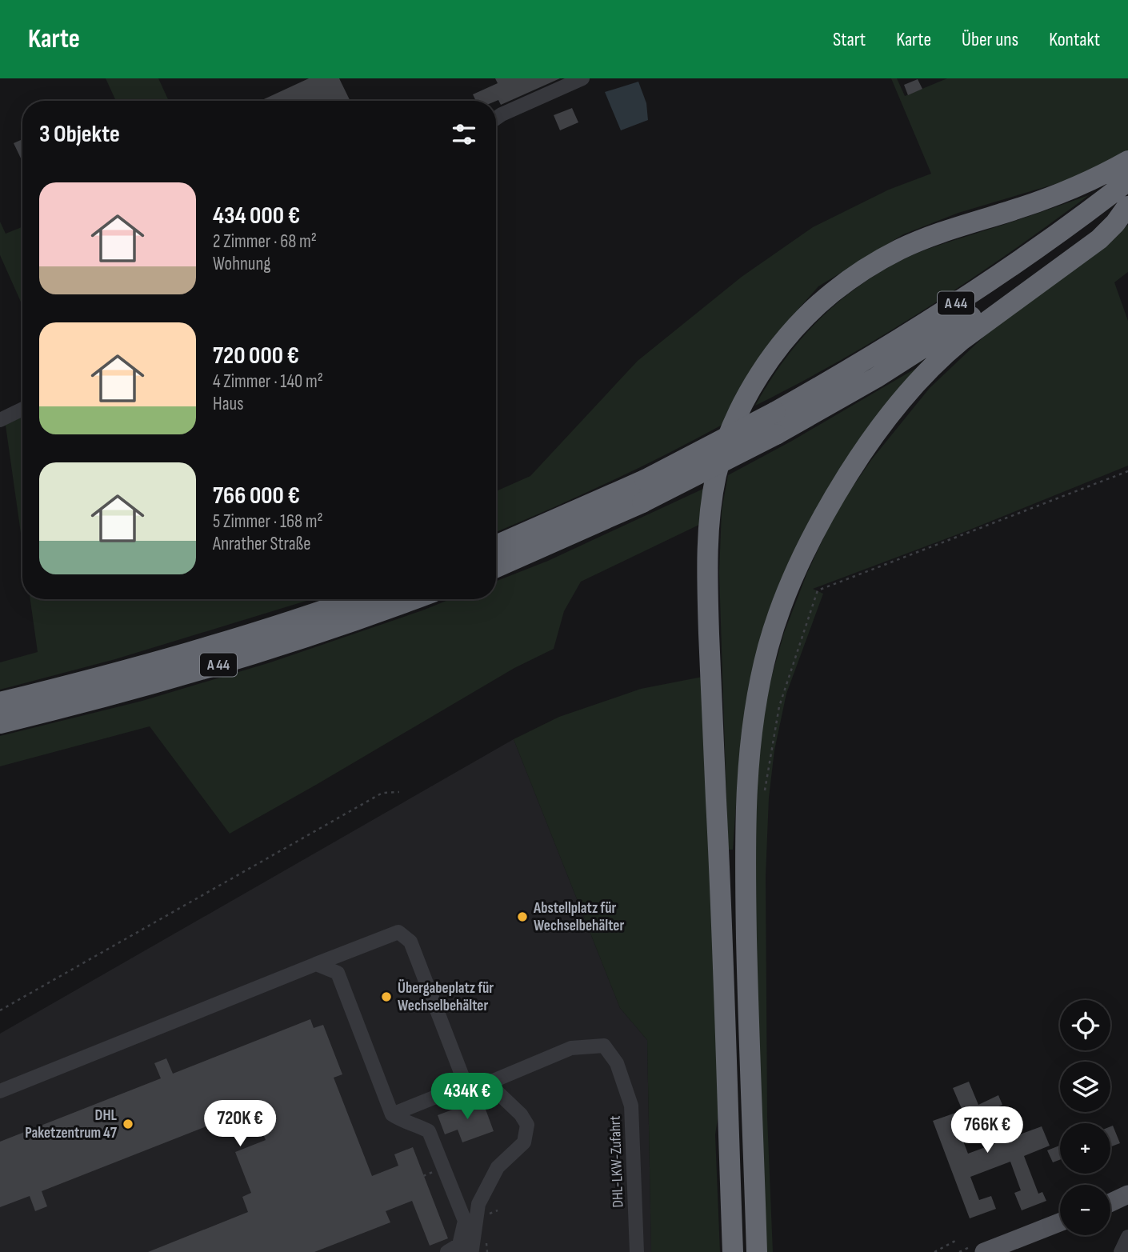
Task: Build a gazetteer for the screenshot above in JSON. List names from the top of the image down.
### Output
{
  "streets": {
    "highway": ["A 44"],
    "street": ["DHL-LKW-Zufahrt"]
  },
  "places": ["Abstellplatz für Wechselbehälter", "Übergabeplatz für Wechselbehälter", "DHL Paketzentrum 47"],
  "page": {
    "header": "Karte",
    "nav": [
      "Start",
      "Karte",
      "Über uns",
      "Kontakt"
    ],
    "heading": "3 Objekte",
    "list": [
      {
        "name": "434 000 €",
        "note": "2 Zimmer · 68 m² · Wohnung"
      },
      {
        "name": "720 000 €",
        "note": "4 Zimmer · 140 m² · Haus"
      },
      {
        "name": "766 000 €",
        "note": "5 Zimmer · 168 m² · Anrather Straße"
      }
    ],
    "map_buttons": ["+", "−"],
    "price": ["434K €", "720K €", "766K €"]
  }
}
